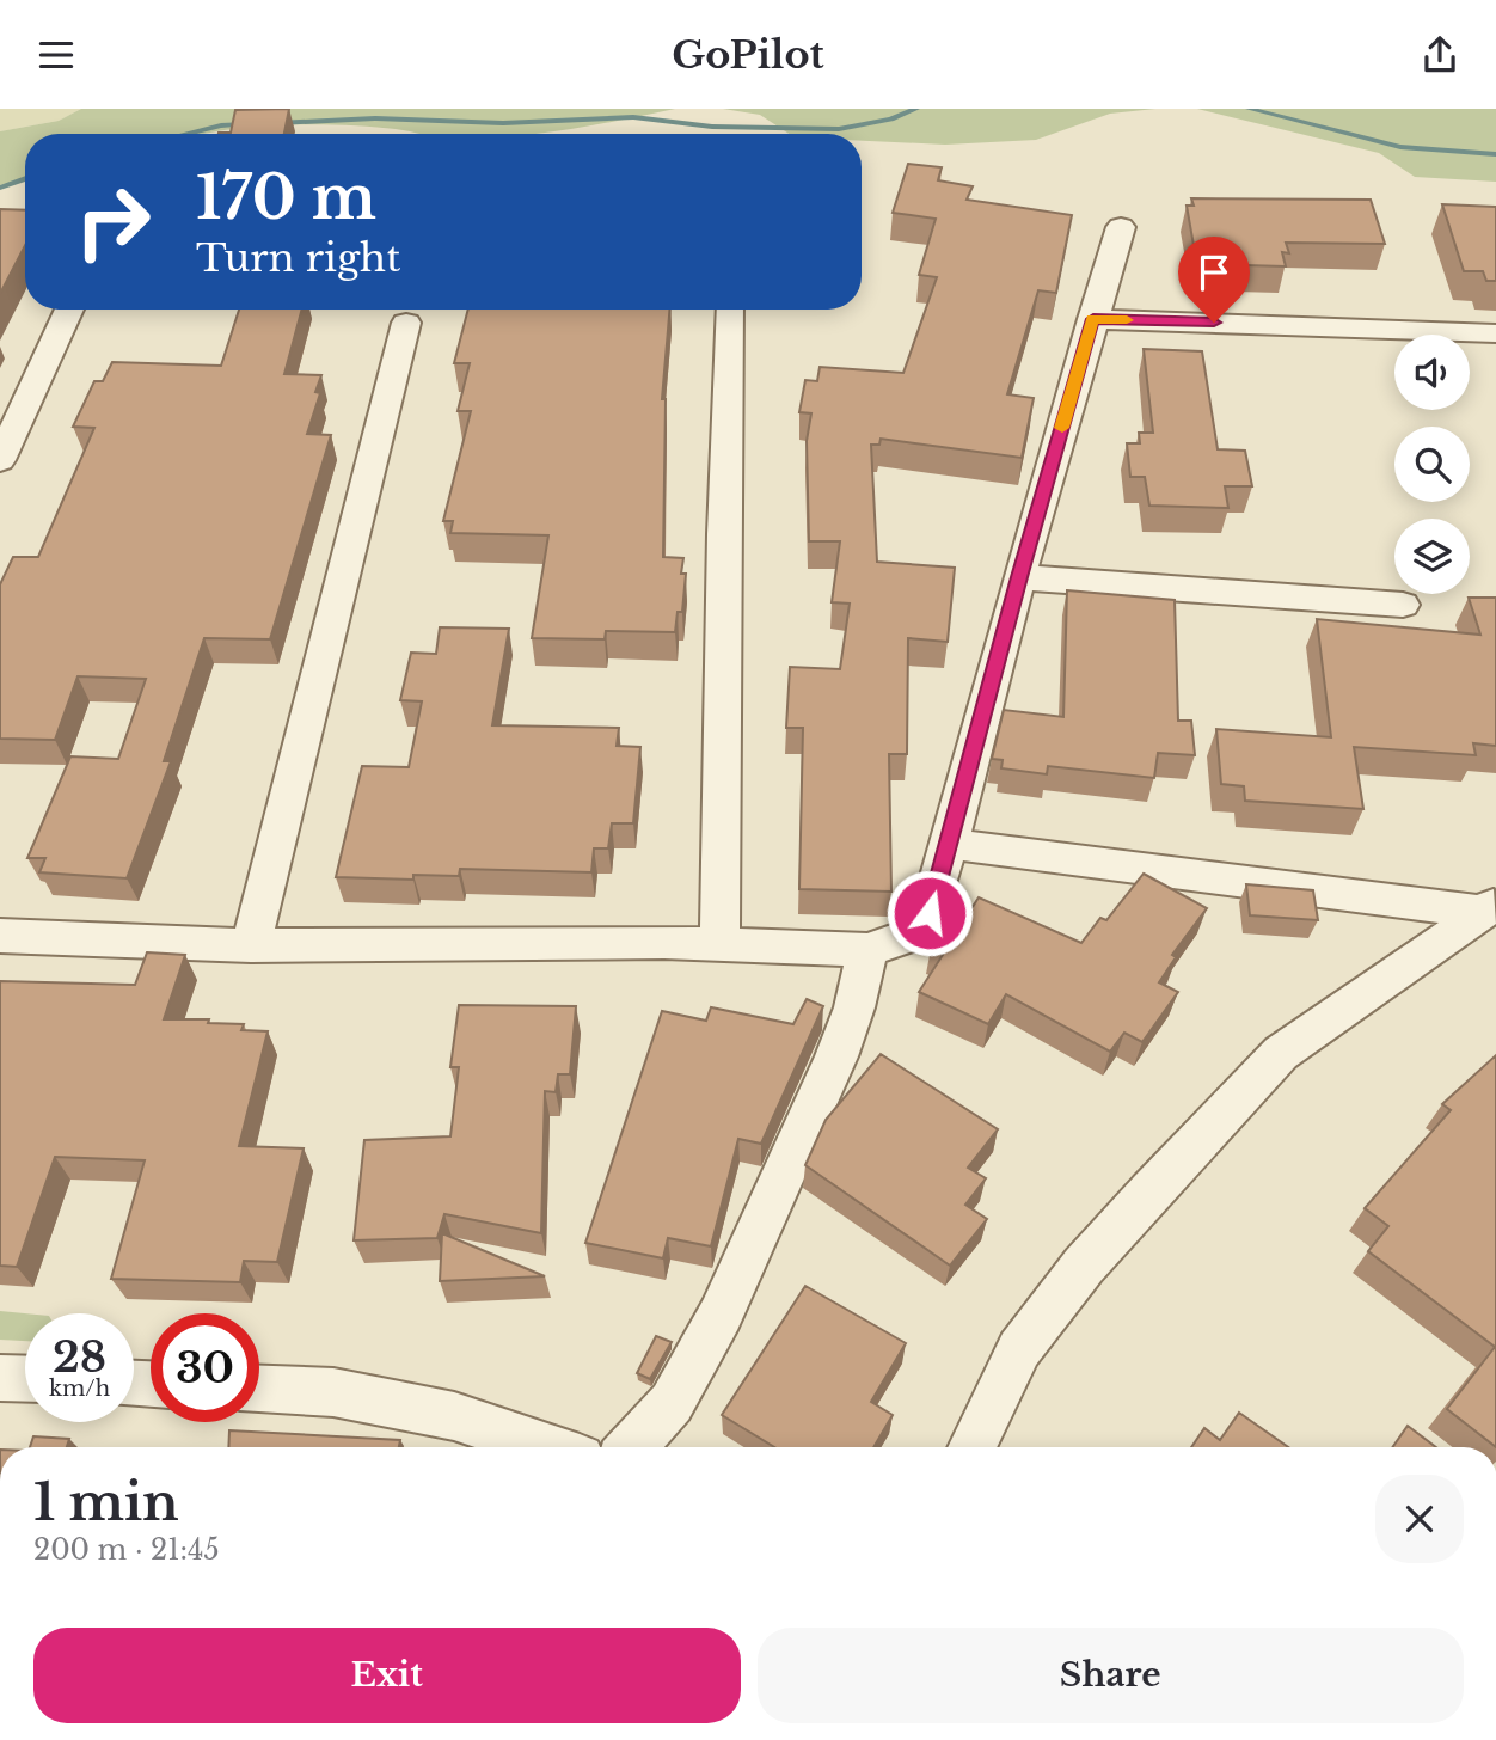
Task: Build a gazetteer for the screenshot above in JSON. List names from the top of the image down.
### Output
{
  "page": {
    "header": "GoPilot",
    "turn": ["170 m", "Turn right"],
    "speed": "28 km/h",
    "limit": "30",
    "heading": ["1 min", "200 m · 21:45"],
    "buttons": ["Exit", "Share"]
  }
}
